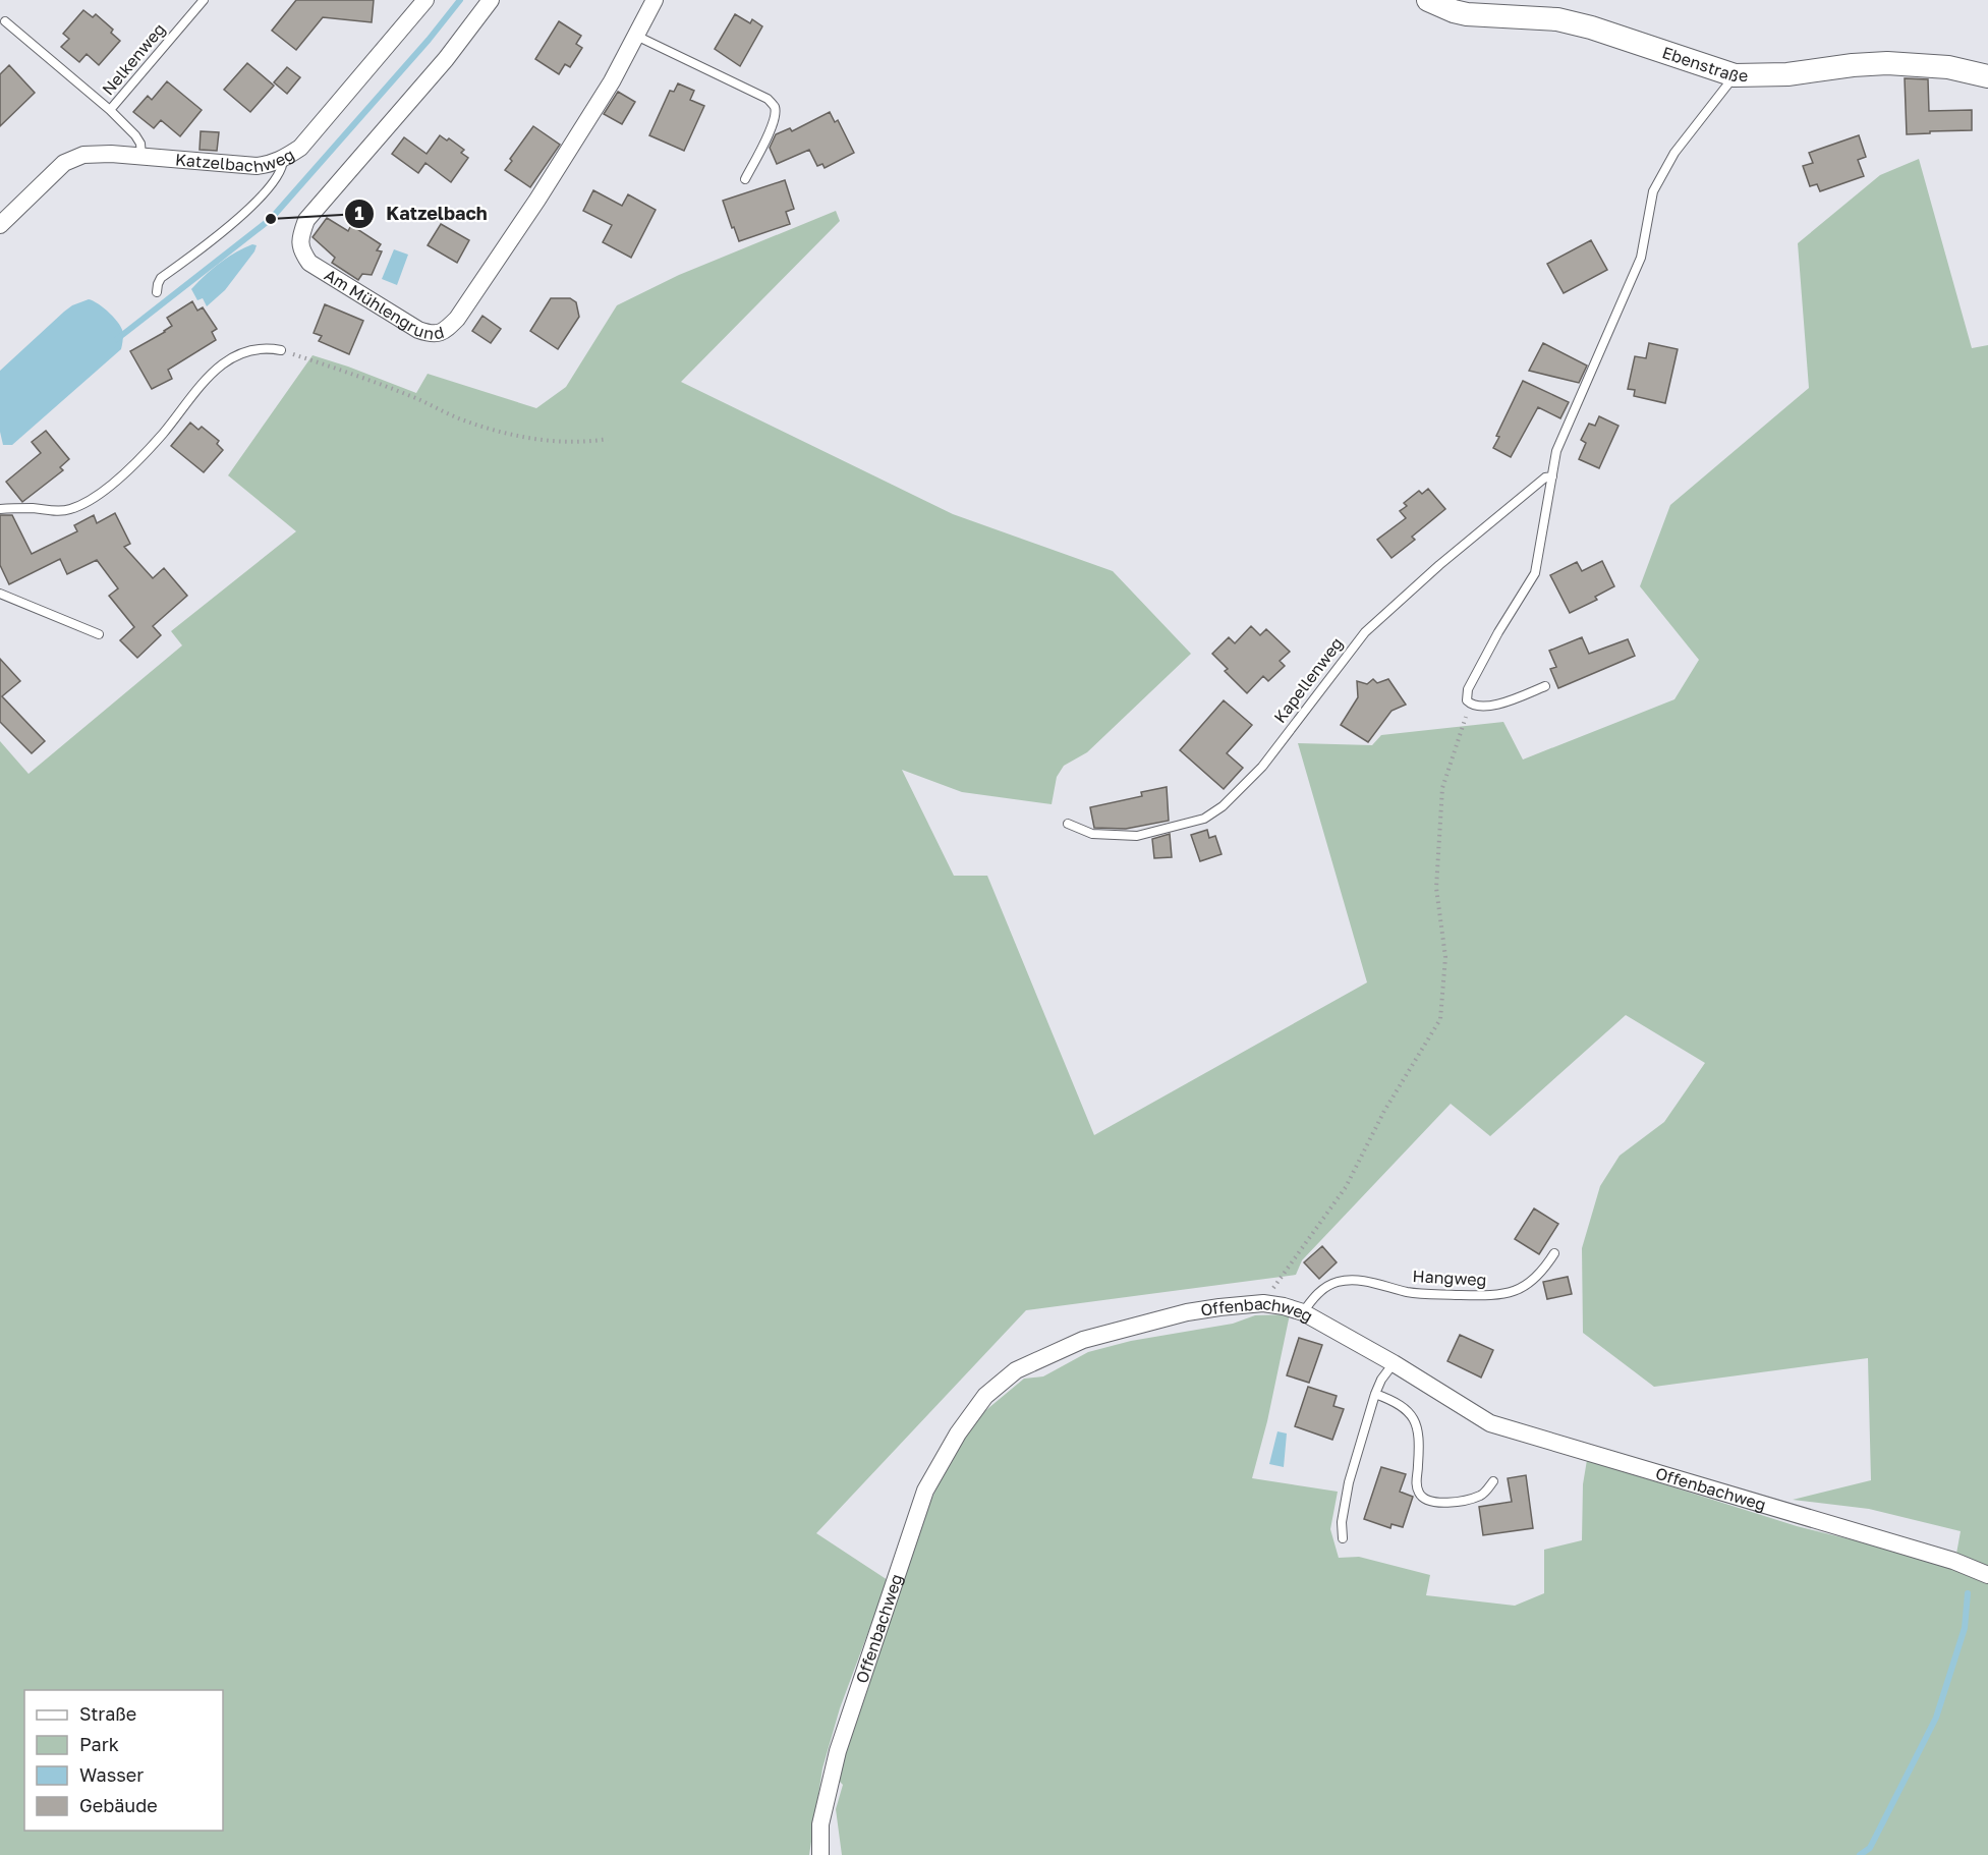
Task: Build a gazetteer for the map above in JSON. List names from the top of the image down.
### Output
{
  "streets": {
    "street": [
      "Ebenstraße",
      "Katzelbachweg",
      "Am Mühlengrund",
      "Offenbachweg"
    ],
    "lane": ["Nelkenweg", "Kapellenweg", "Hangweg"]
  },
  "crossings": [
    ["Nelkenweg", "Katzelbachweg"],
    ["Hangweg", "Offenbachweg"]
  ],
  "places": ["Katzelbach"],
  "legend": [
    "Straße",
    "Park",
    "Wasser",
    "Gebäude"
  ]
}
